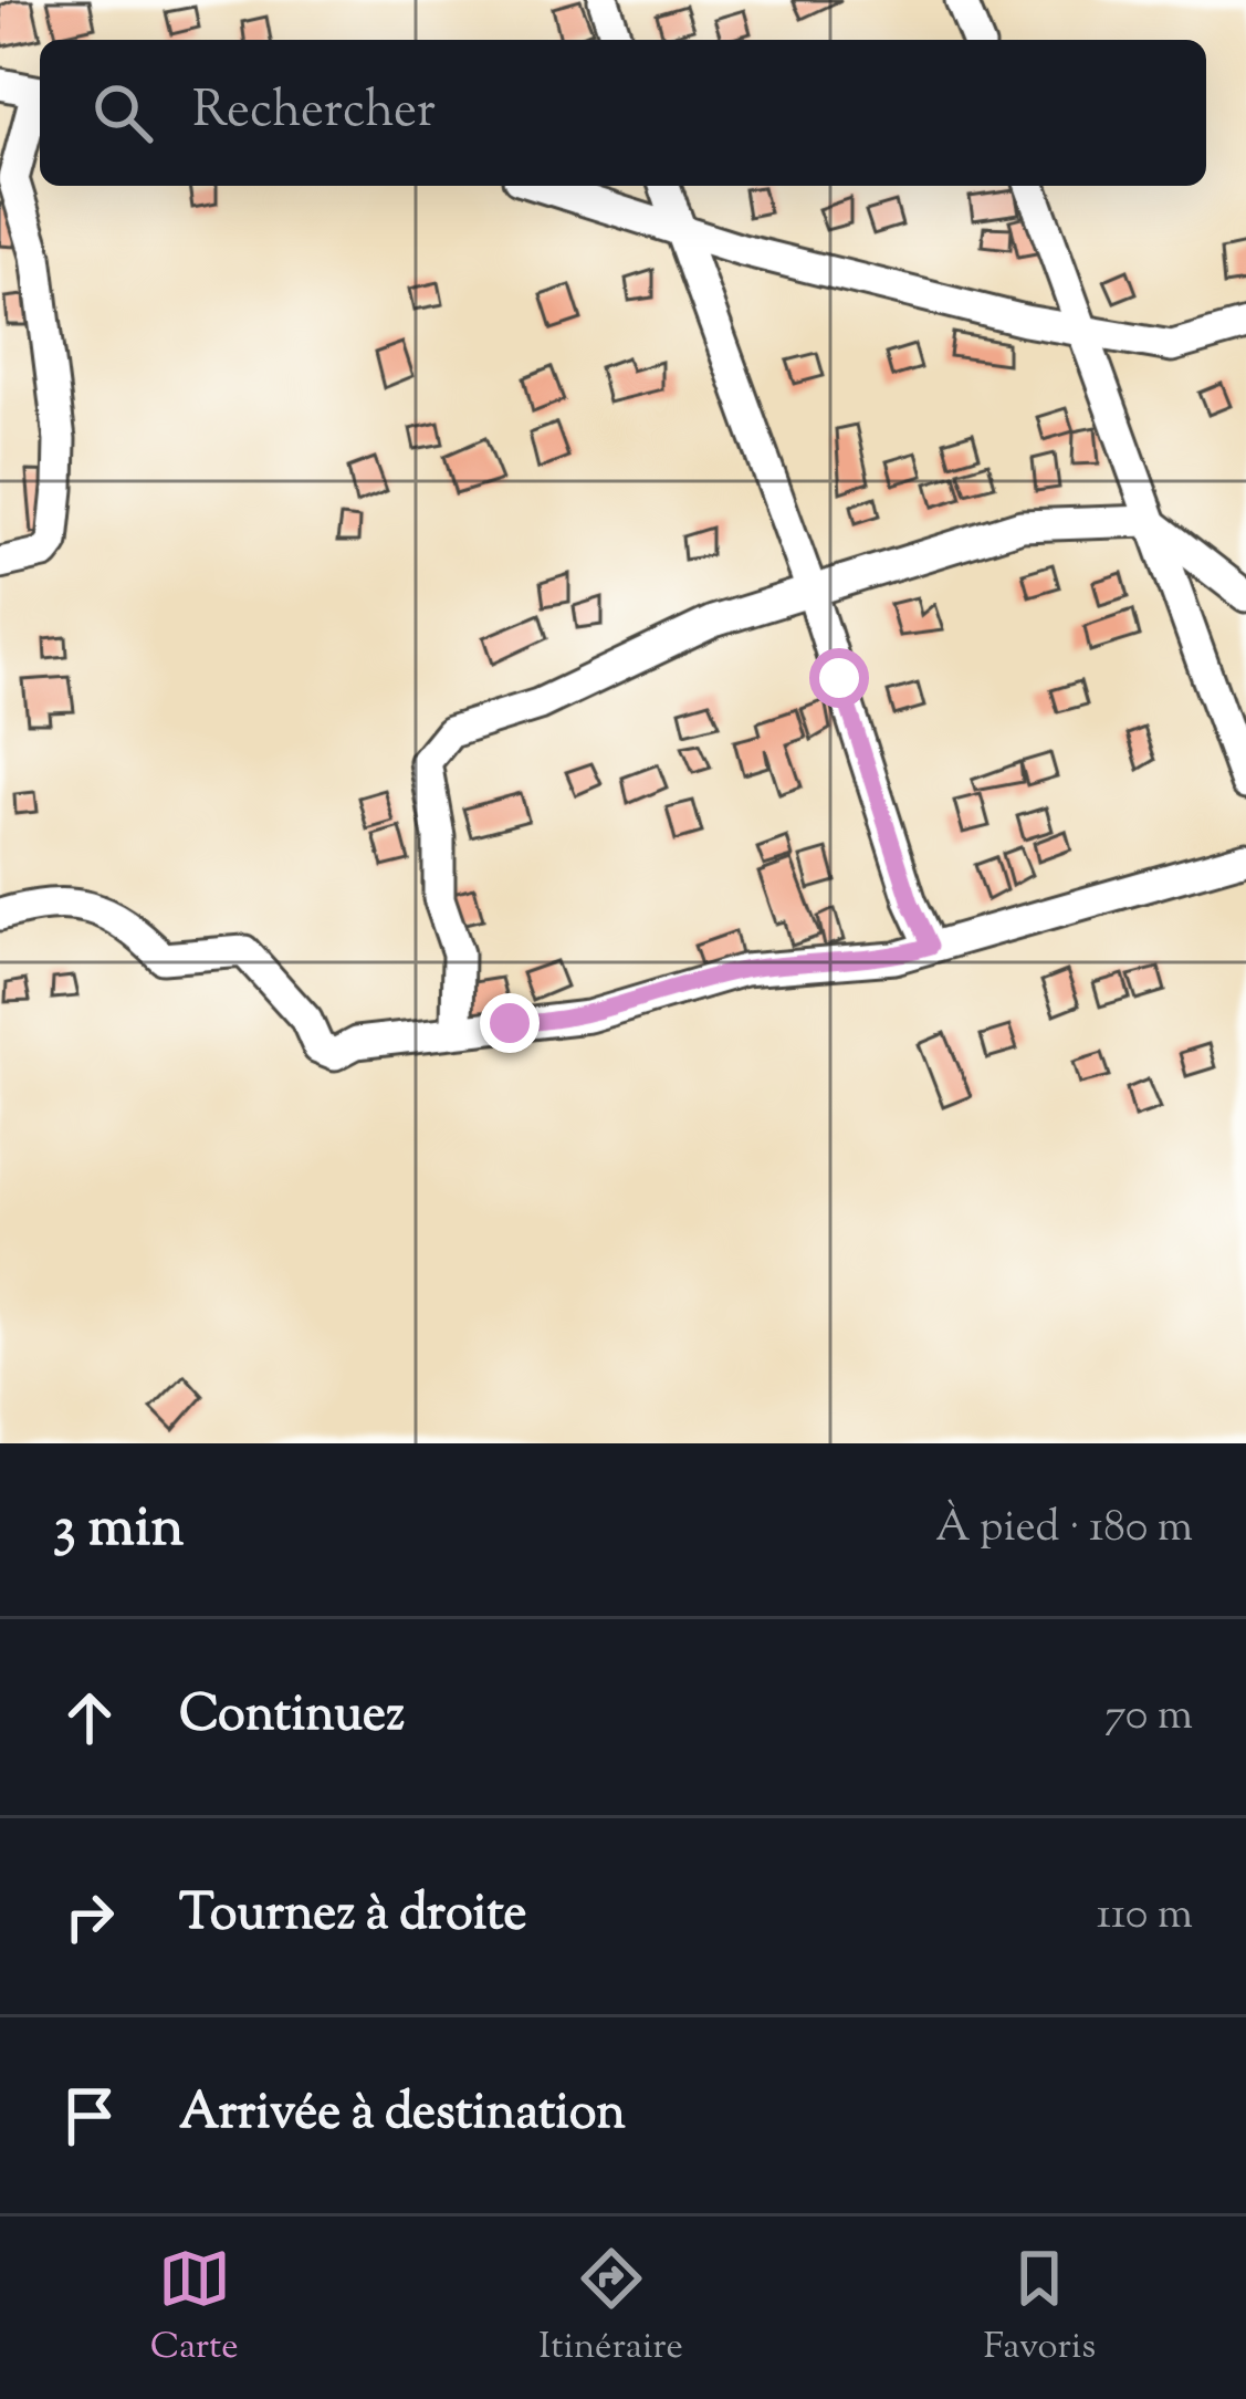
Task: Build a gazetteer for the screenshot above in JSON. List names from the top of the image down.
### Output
{
  "page": {
    "search": "Rechercher",
    "heading": ["3 min", "À pied · 180 m"],
    "list": [
      ["Continuez", "70 m"],
      ["Tournez à droite", "110 m"],
      "Arrivée à destination"
    ],
    "nav": ["Carte", "Itinéraire", "Favoris"]
  }
}
